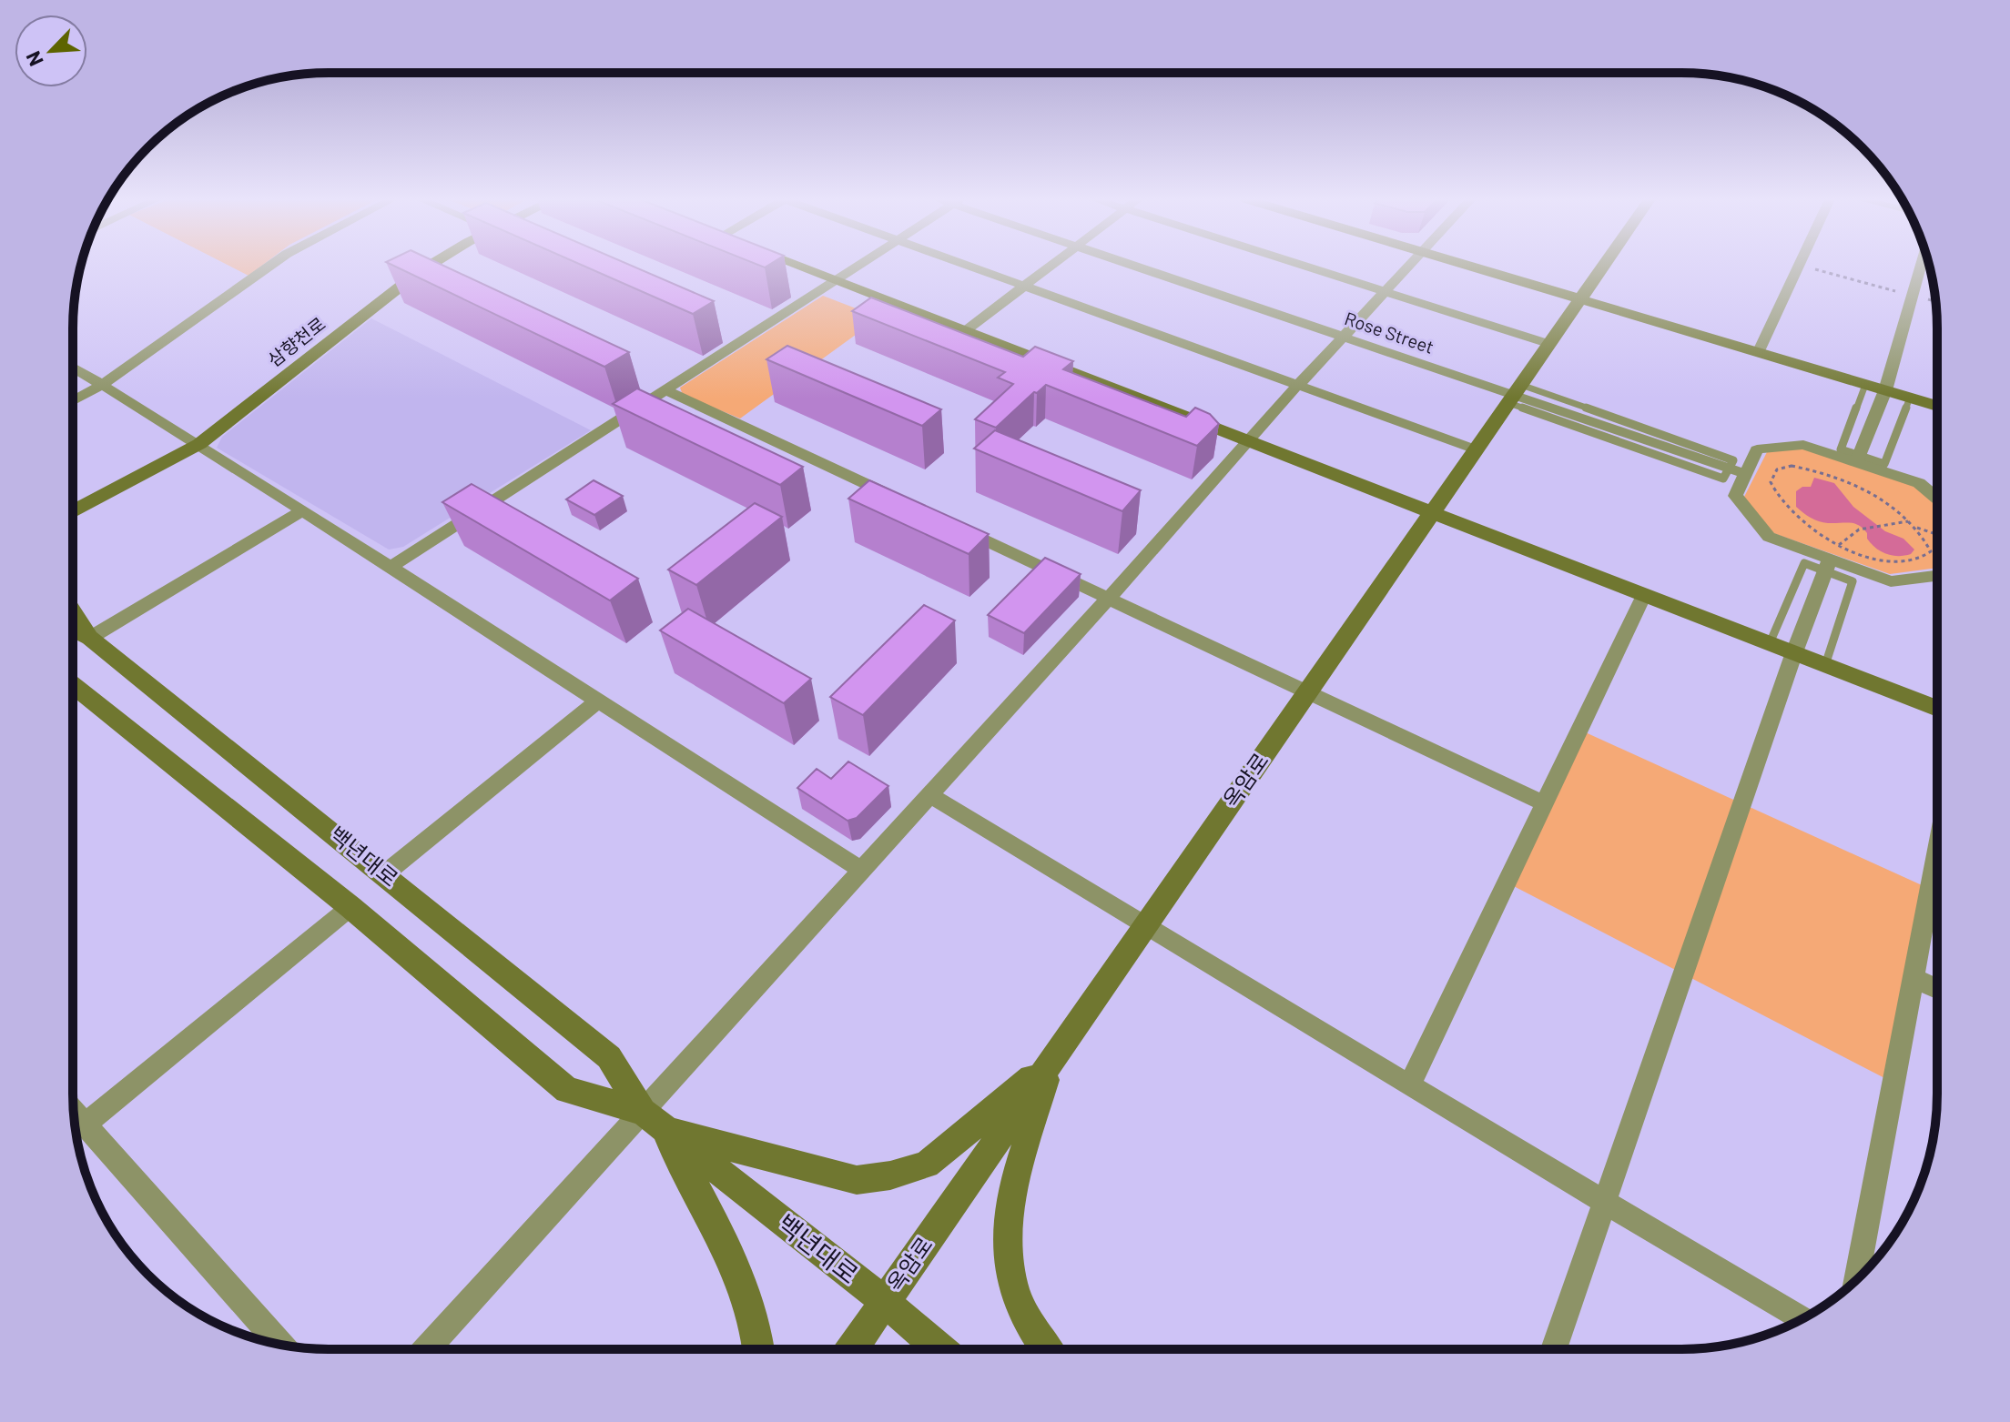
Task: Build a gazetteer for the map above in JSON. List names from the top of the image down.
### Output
{
  "streets": {
    "street": [
      "Rose Street",
      "삼향천로",
      "옥암로",
      "백년대로"
    ]
  },
  "crossings": [
    ["Rose Street", "옥암로"],
    ["옥암로", "백년대로"]
  ],
  "north": "bottom left"
}
